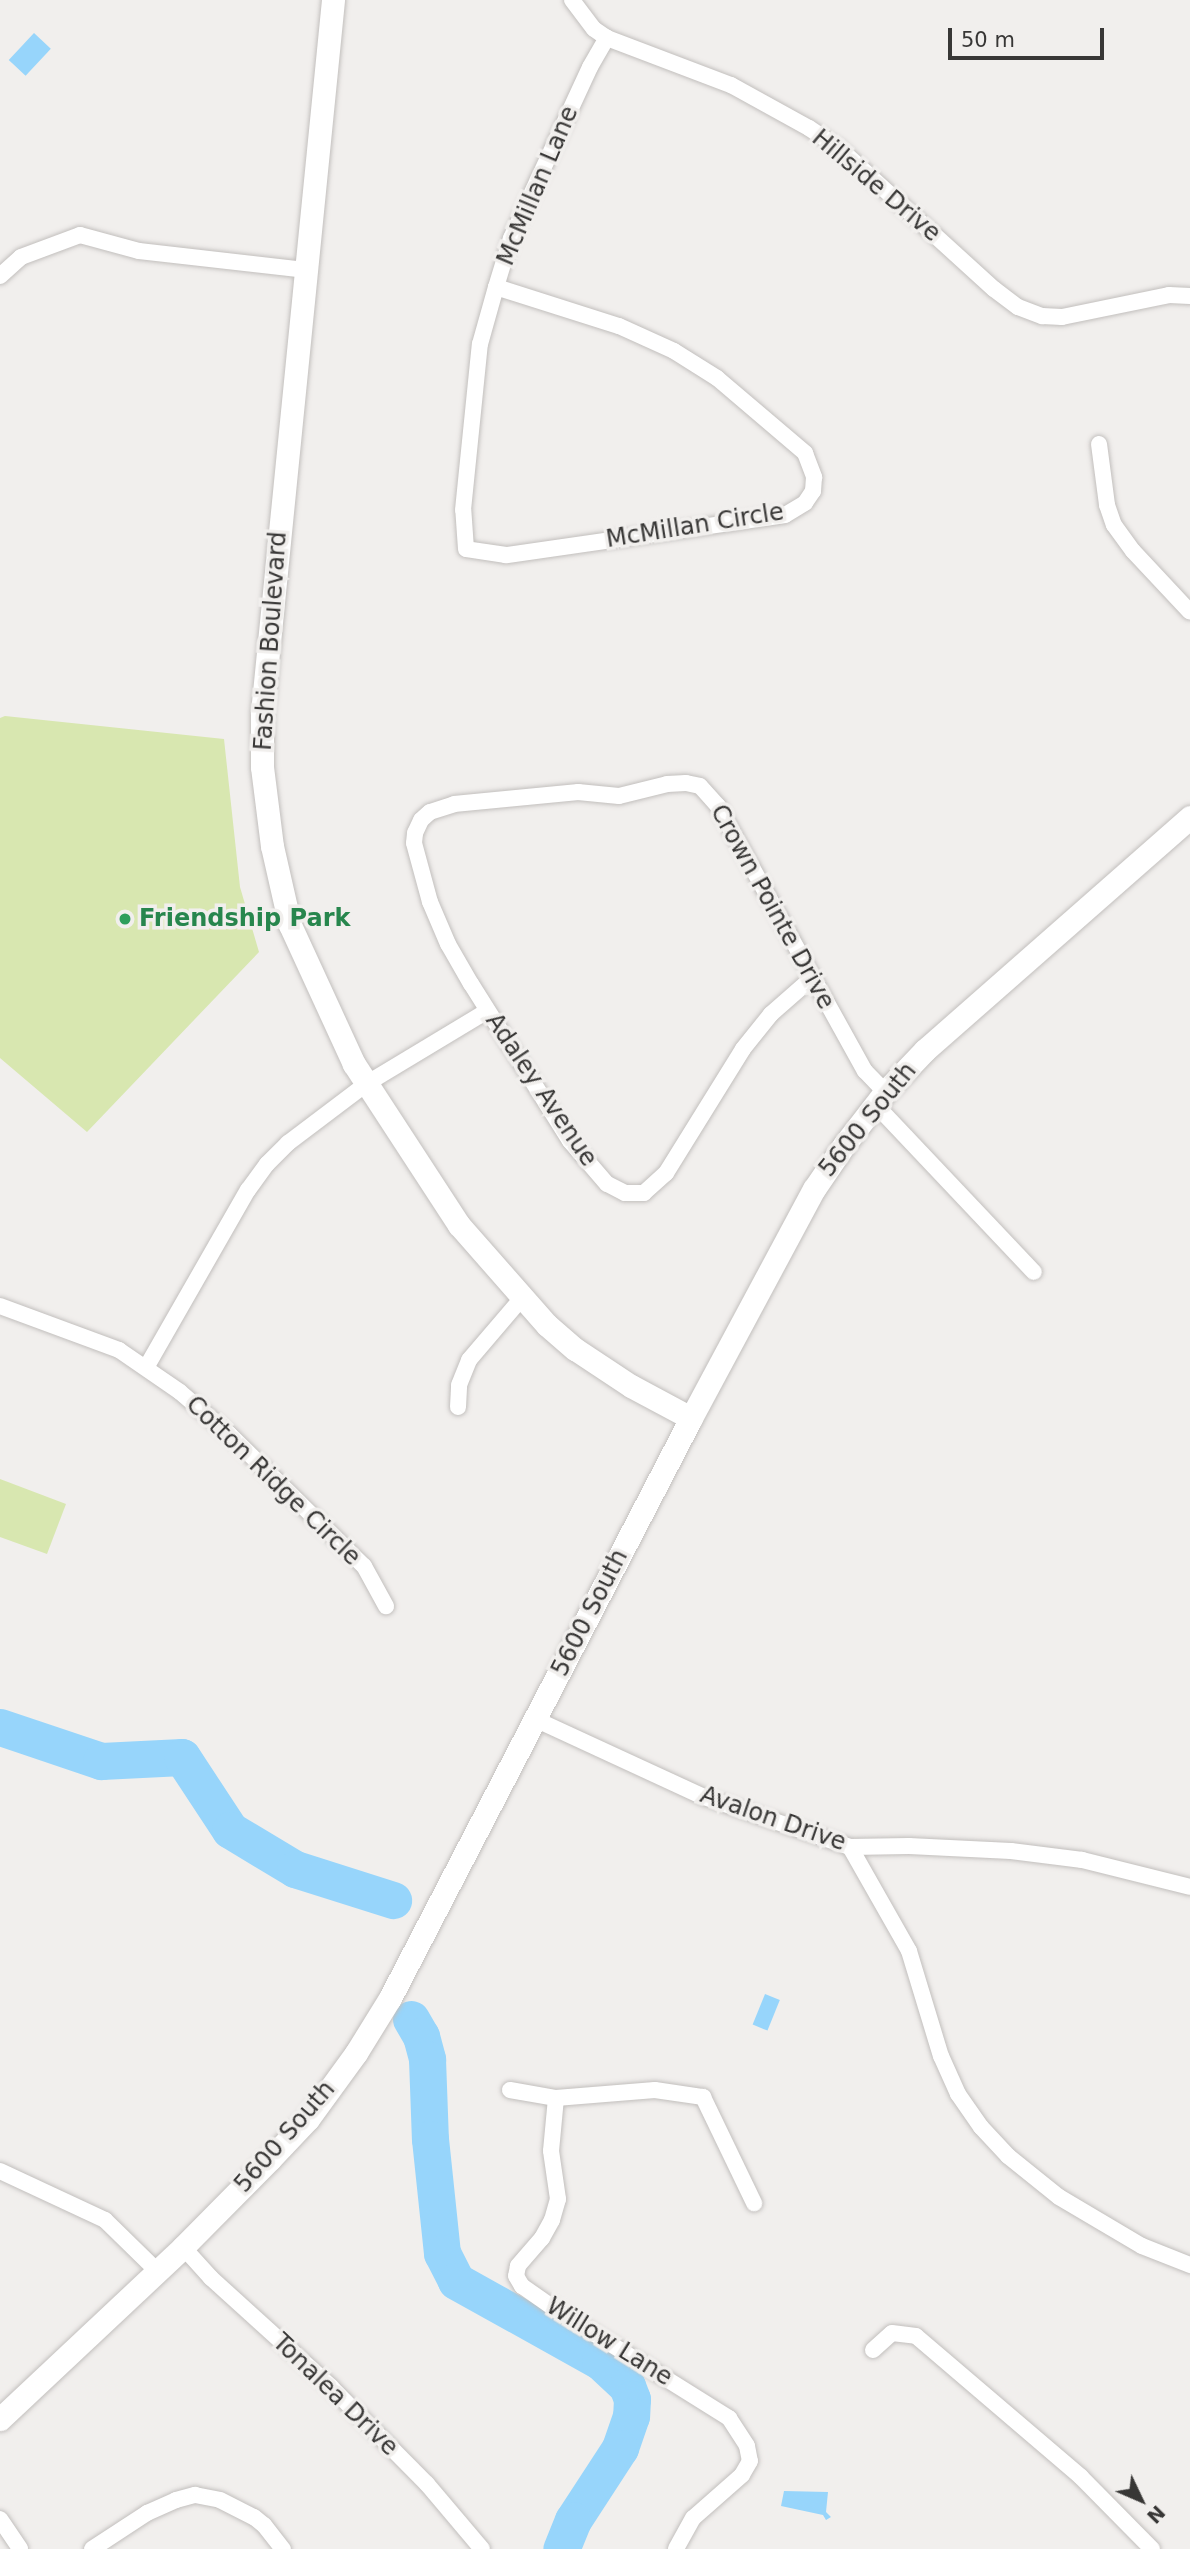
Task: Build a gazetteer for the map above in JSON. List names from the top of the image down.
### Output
{
  "streets": {
    "street": [
      "McMillan Lane",
      "Hillside Drive",
      "McMillan Circle",
      "Fashion Boulevard",
      "Crown Pointe Drive",
      "Adaley Avenue",
      "5600 South",
      "Cotton Ridge Circle",
      "Avalon Drive",
      "Willow Lane",
      "Tonalea Drive"
    ]
  },
  "crossings": [
    ["McMillan Lane", "Hillside Drive"],
    ["McMillan Lane", "McMillan Circle"],
    ["Fashion Boulevard", "5600 South"],
    ["Crown Pointe Drive", "Adaley Avenue"],
    ["Crown Pointe Drive", "5600 South"],
    ["5600 South", "Avalon Drive"],
    ["5600 South", "Tonalea Drive"]
  ],
  "places": ["Friendship Park"],
  "scale_bar": "50 m",
  "north": "bottom right"
}
